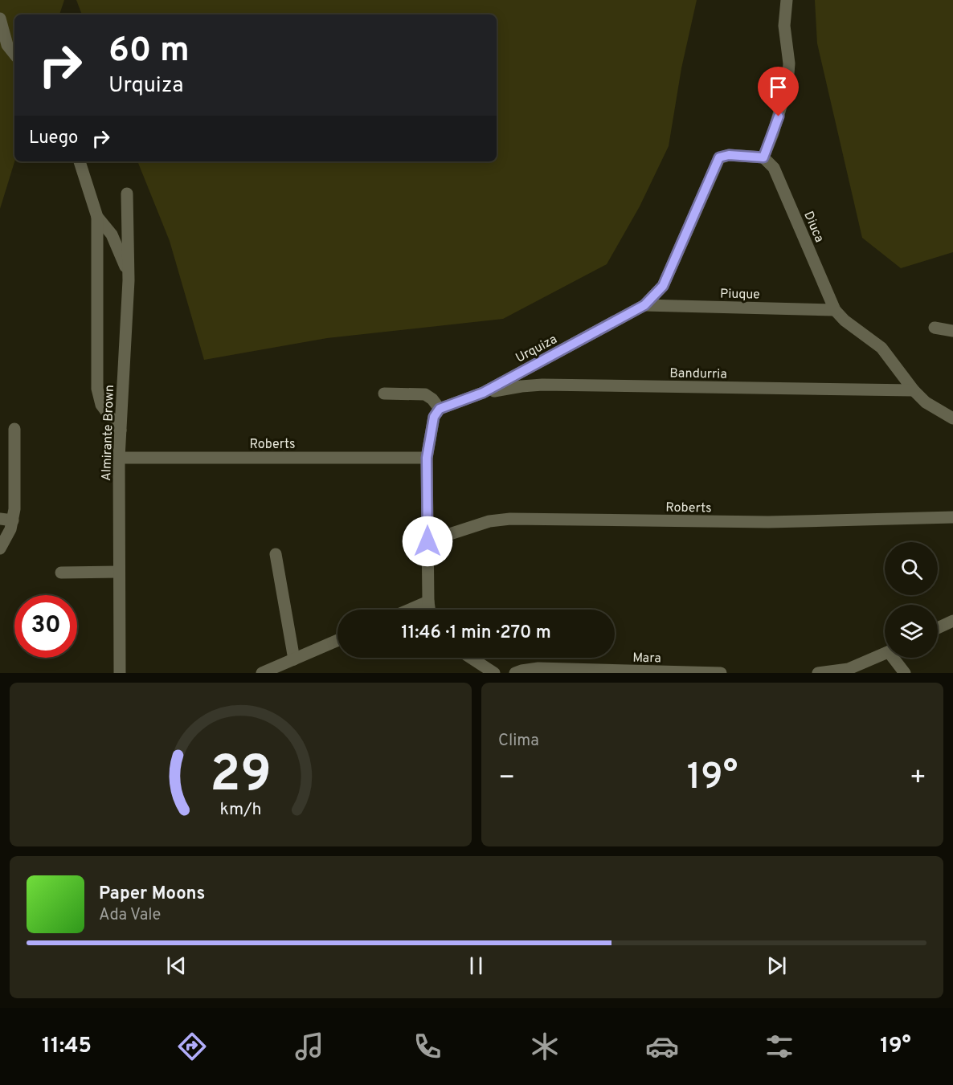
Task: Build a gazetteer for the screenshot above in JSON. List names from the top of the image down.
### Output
{
  "streets": {
    "street": [
      "Diuca",
      "Piuque",
      "Urquiza",
      "Bandurria",
      "Almirante Brown",
      "Roberts",
      "Mara"
    ]
  },
  "crossings": [
    ["Diuca", "Piuque"],
    ["Diuca", "Urquiza"],
    ["Diuca", "Bandurria"],
    ["Piuque", "Urquiza"],
    ["Urquiza", "Bandurria"],
    ["Almirante Brown", "Roberts"]
  ],
  "page": {
    "turn": ["60 m", "Urquiza"],
    "then": "Luego",
    "limit": "30",
    "trip": "11:46 · 1 min · 270 m",
    "tile": "Clima",
    "heat": ["−", "19°", "+"],
    "song": ["Paper Moons", "Ada Vale"],
    "tabs": ["11:45", "19°"],
    "gauge": ["29", "km/h"]
  }
}
